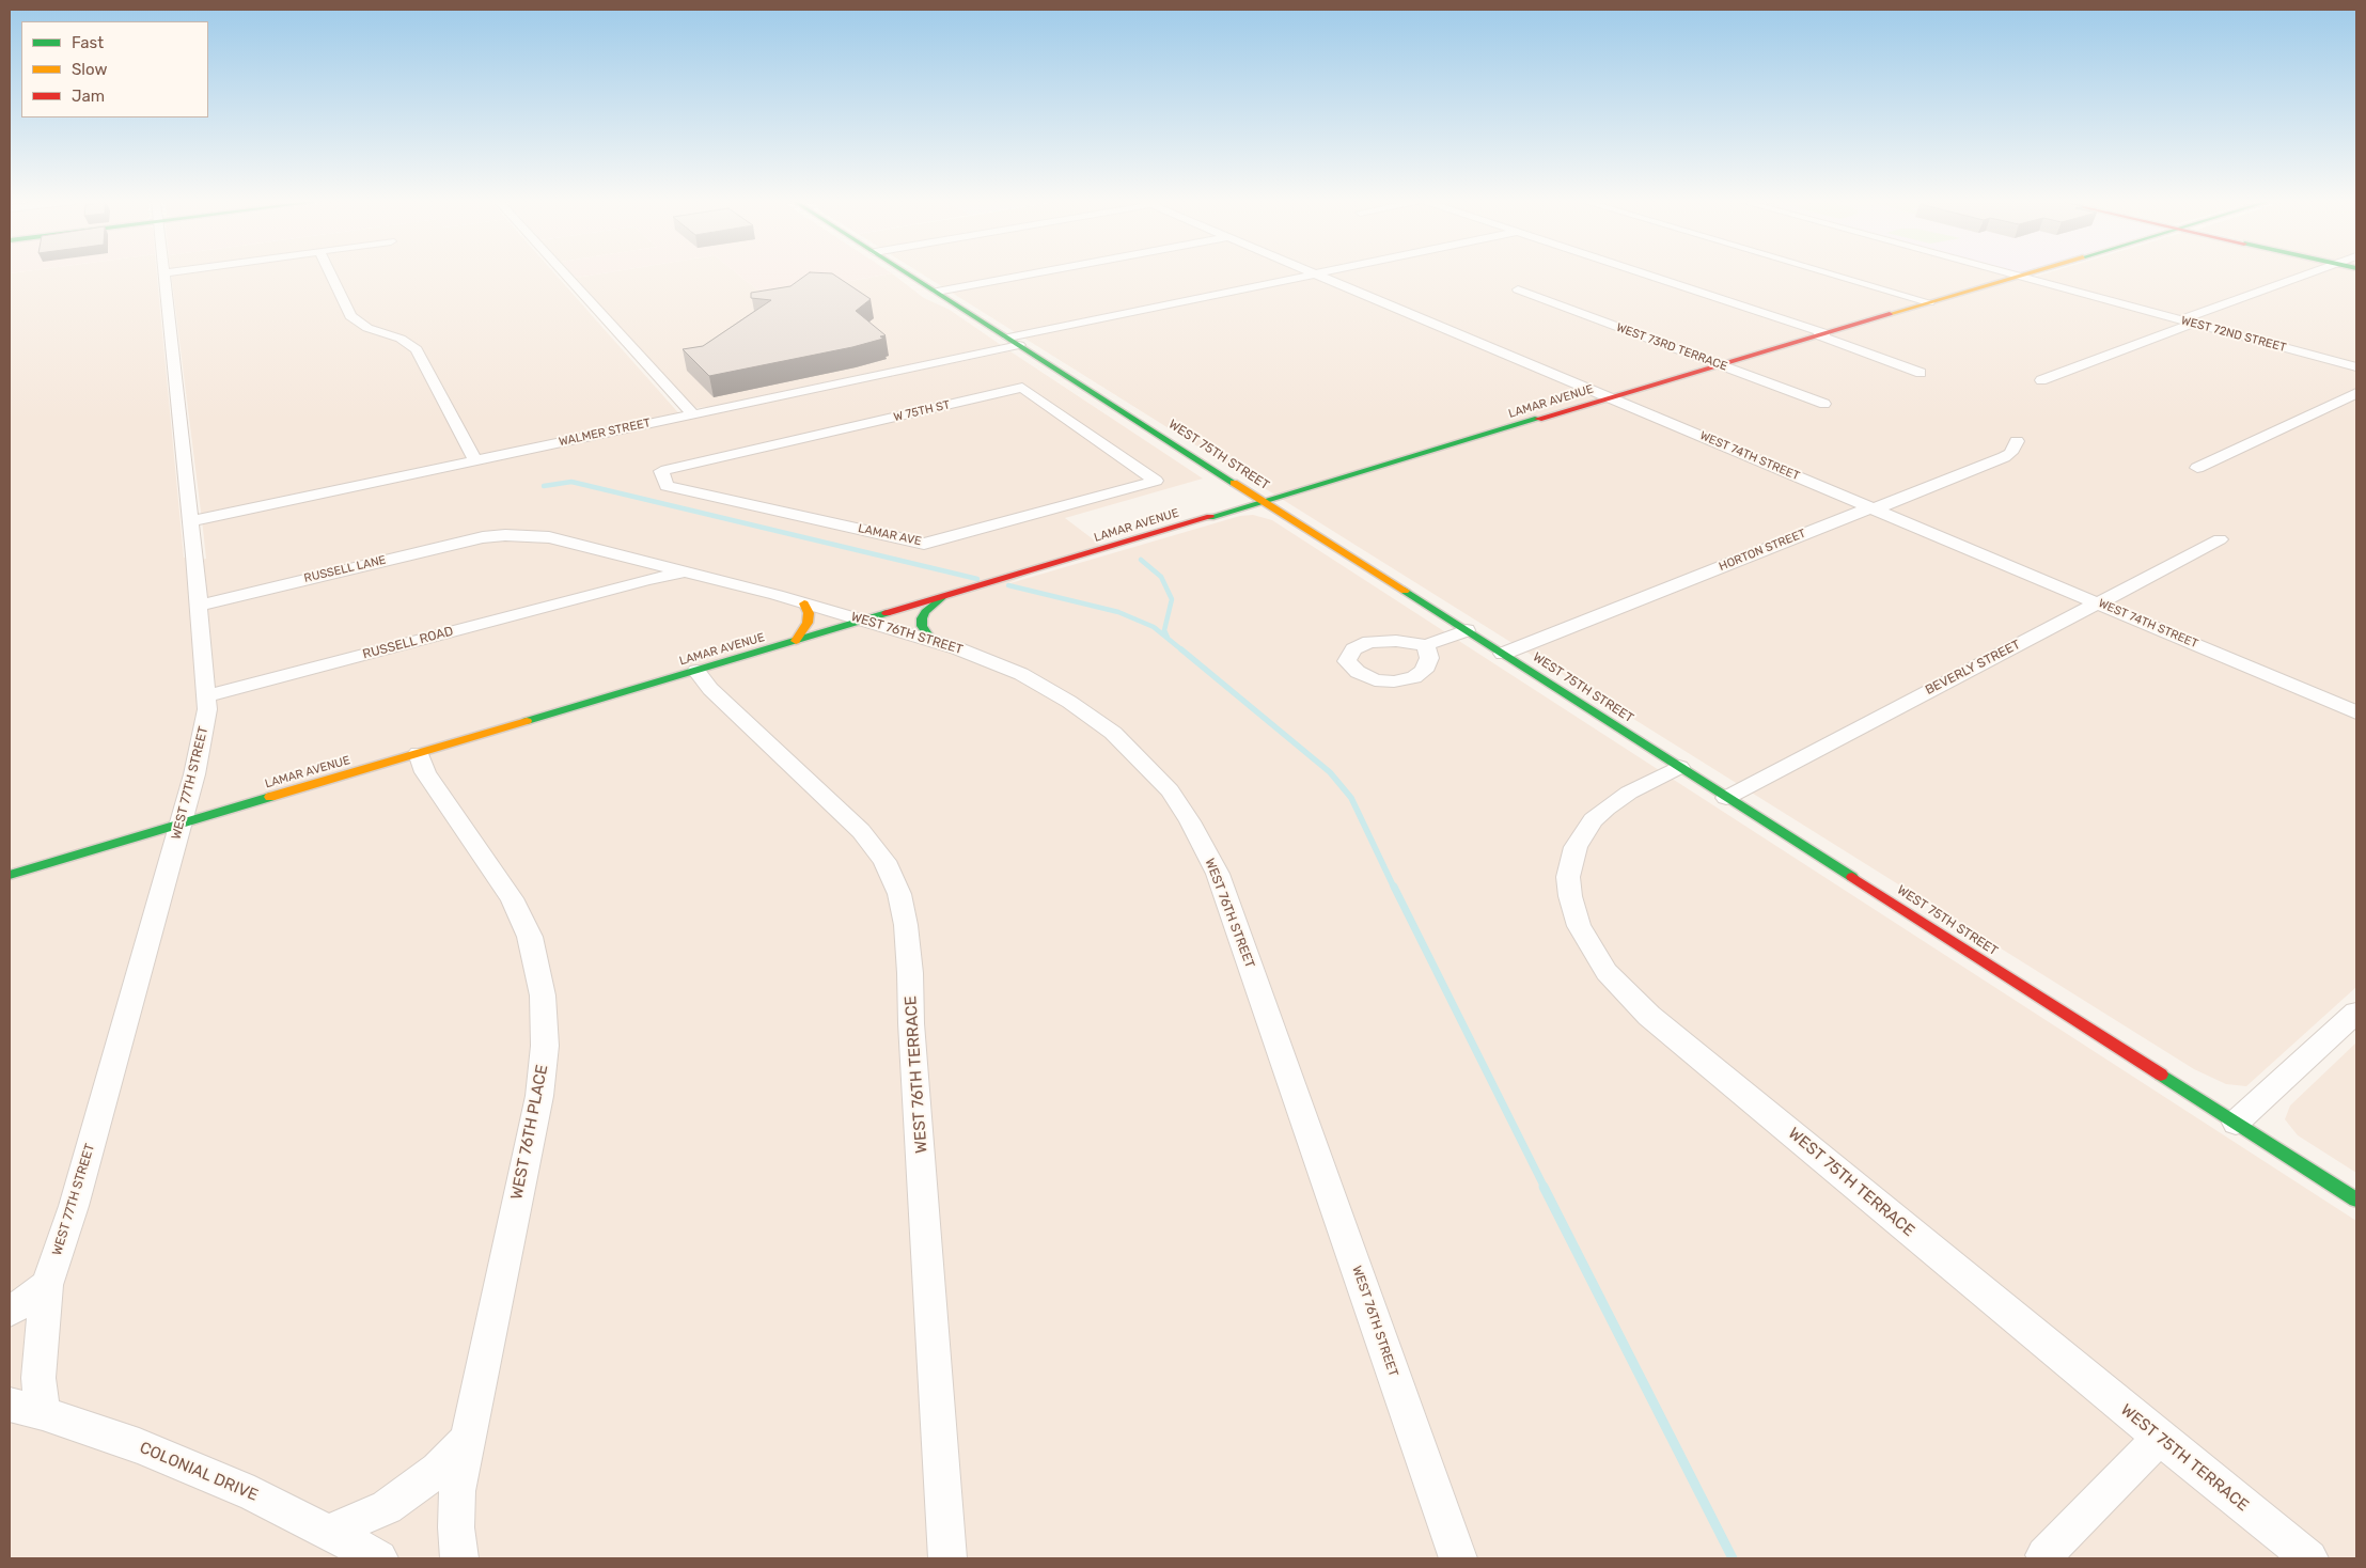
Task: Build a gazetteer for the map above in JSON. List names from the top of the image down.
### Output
{
  "streets": {
    "street": [
      "WEST 72ND STREET",
      "WEST 73RD TERRACE",
      "LAMAR AVENUE",
      "W 75TH ST",
      "WALMER STREET",
      "WEST 75TH STREET",
      "WEST 74TH STREET",
      "LAMAR AVE",
      "HORTON STREET",
      "RUSSELL LANE",
      "WEST 76TH STREET",
      "RUSSELL ROAD",
      "BEVERLY STREET",
      "WEST 77TH STREET",
      "WEST 76TH TERRACE",
      "WEST 76TH PLACE",
      "WEST 75TH TERRACE",
      "COLONIAL DRIVE"
    ]
  },
  "crossings": [
    ["WEST 72ND STREET", "LAMAR AVENUE"],
    ["WEST 73RD TERRACE", "LAMAR AVENUE"],
    ["LAMAR AVENUE", "WEST 75TH STREET"],
    ["LAMAR AVENUE", "WEST 74TH STREET"],
    ["LAMAR AVENUE", "WEST 76TH STREET"],
    ["LAMAR AVENUE", "WEST 77TH STREET"],
    ["LAMAR AVENUE", "WEST 76TH TERRACE"],
    ["LAMAR AVENUE", "WEST 76TH PLACE"],
    ["W 75TH ST", "LAMAR AVE"],
    ["WALMER STREET", "WEST 75TH STREET"],
    ["WALMER STREET", "WEST 77TH STREET"],
    ["WEST 75TH STREET", "HORTON STREET"],
    ["WEST 75TH STREET", "BEVERLY STREET"],
    ["WEST 75TH STREET", "WEST 75TH TERRACE"],
    ["WEST 74TH STREET", "HORTON STREET"],
    ["WEST 74TH STREET", "BEVERLY STREET"],
    ["RUSSELL LANE", "WEST 76TH STREET"],
    ["RUSSELL LANE", "WEST 77TH STREET"],
    ["WEST 76TH STREET", "RUSSELL ROAD"],
    ["RUSSELL ROAD", "WEST 77TH STREET"],
    ["WEST 77TH STREET", "COLONIAL DRIVE"]
  ],
  "legend": ["Fast", "Slow", "Jam"]
}
